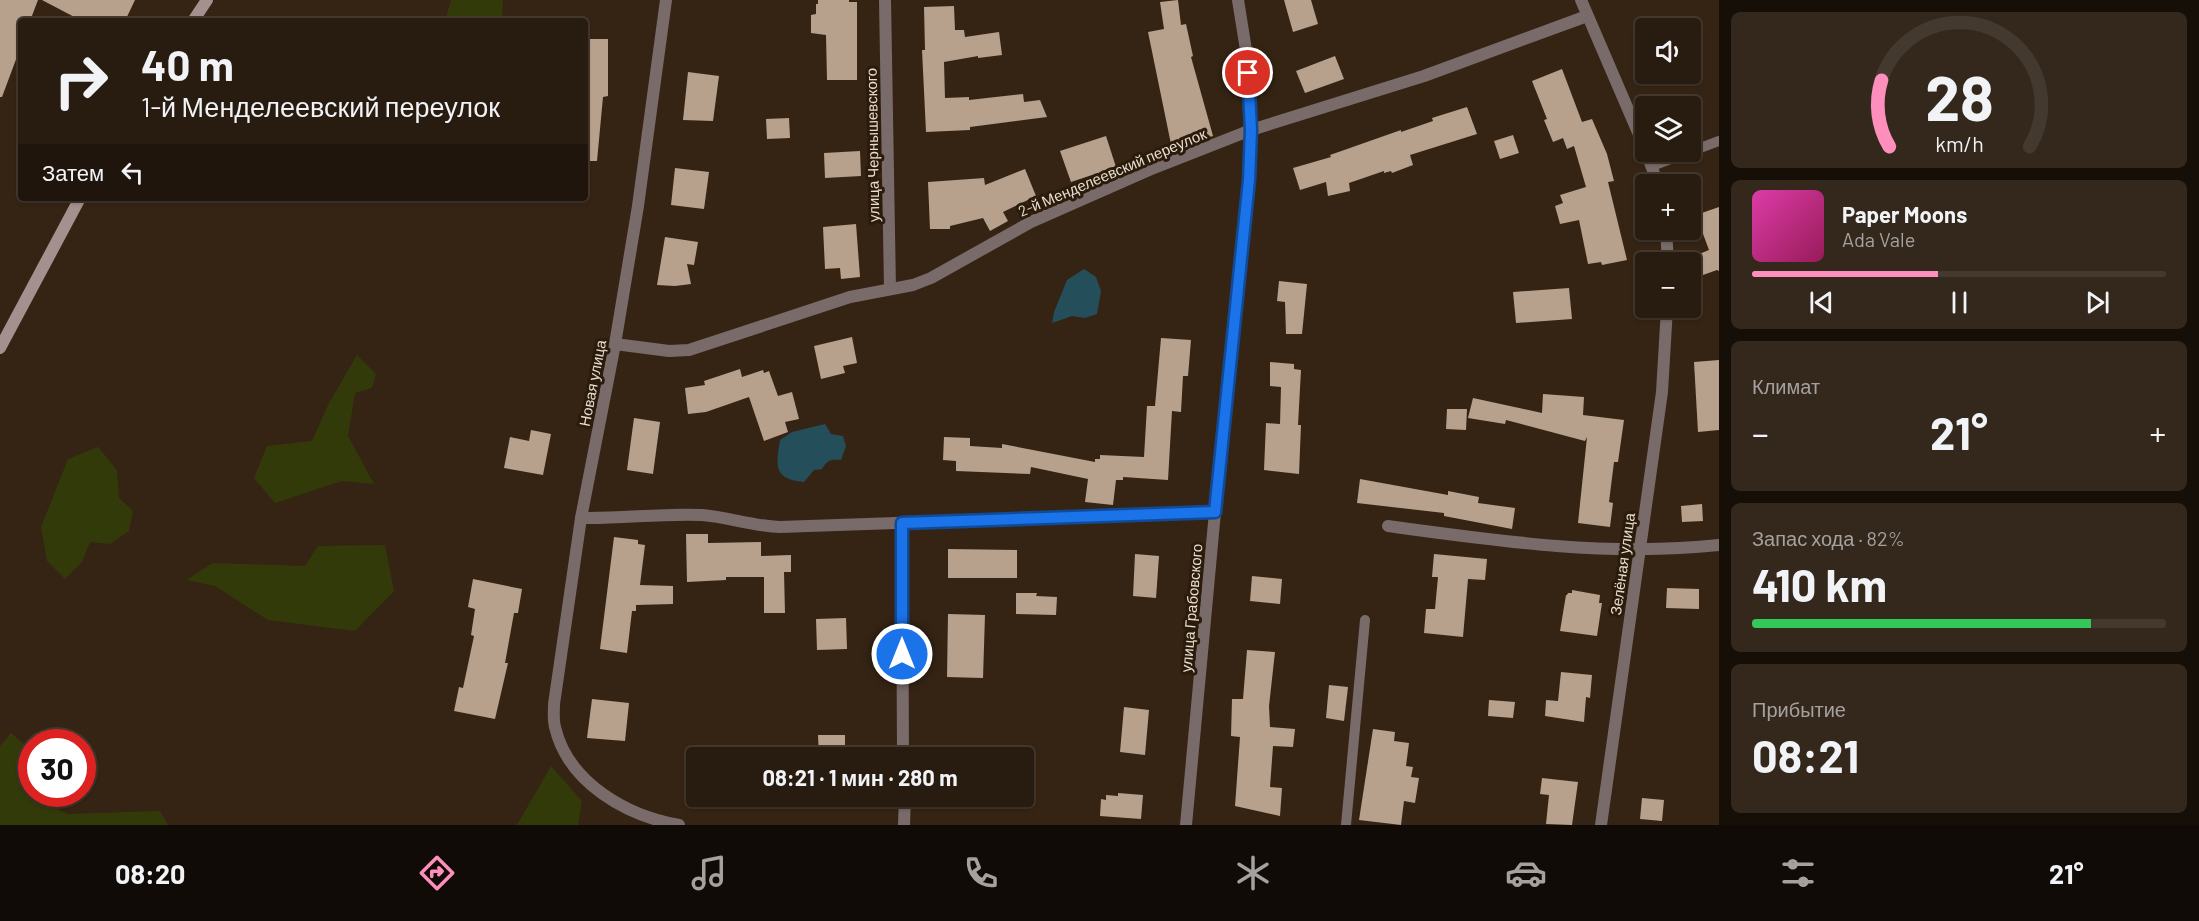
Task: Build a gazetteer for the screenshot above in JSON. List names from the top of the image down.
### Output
{
  "streets": {
    "street": [
      "улица Чернышевского",
      "2-й Менделеевский переулок",
      "Новая улица",
      "Зелёная улица",
      "улица Грабовского"
    ]
  },
  "crossings": [
    ["улица Чернышевского", "2-й Менделеевский переулок"],
    ["2-й Менделеевский переулок", "Новая улица"],
    ["2-й Менделеевский переулок", "улица Грабовского"]
  ],
  "page": {
    "map_buttons": ["+", "−"],
    "turn": ["40 m", "1-й Менделеевский переулок"],
    "then": "Затем",
    "song": ["Paper Moons", "Ada Vale"],
    "tile": [
      "Климат",
      ["Запас хода · 82%", "410 km"],
      ["Прибытие", "08:21"]
    ],
    "heat": ["−", "21°", "+"],
    "limit": "30",
    "trip": "08:21 · 1 мин · 280 m",
    "tabs": ["08:20", "21°"],
    "gauge": ["28", "km/h"]
  }
}
